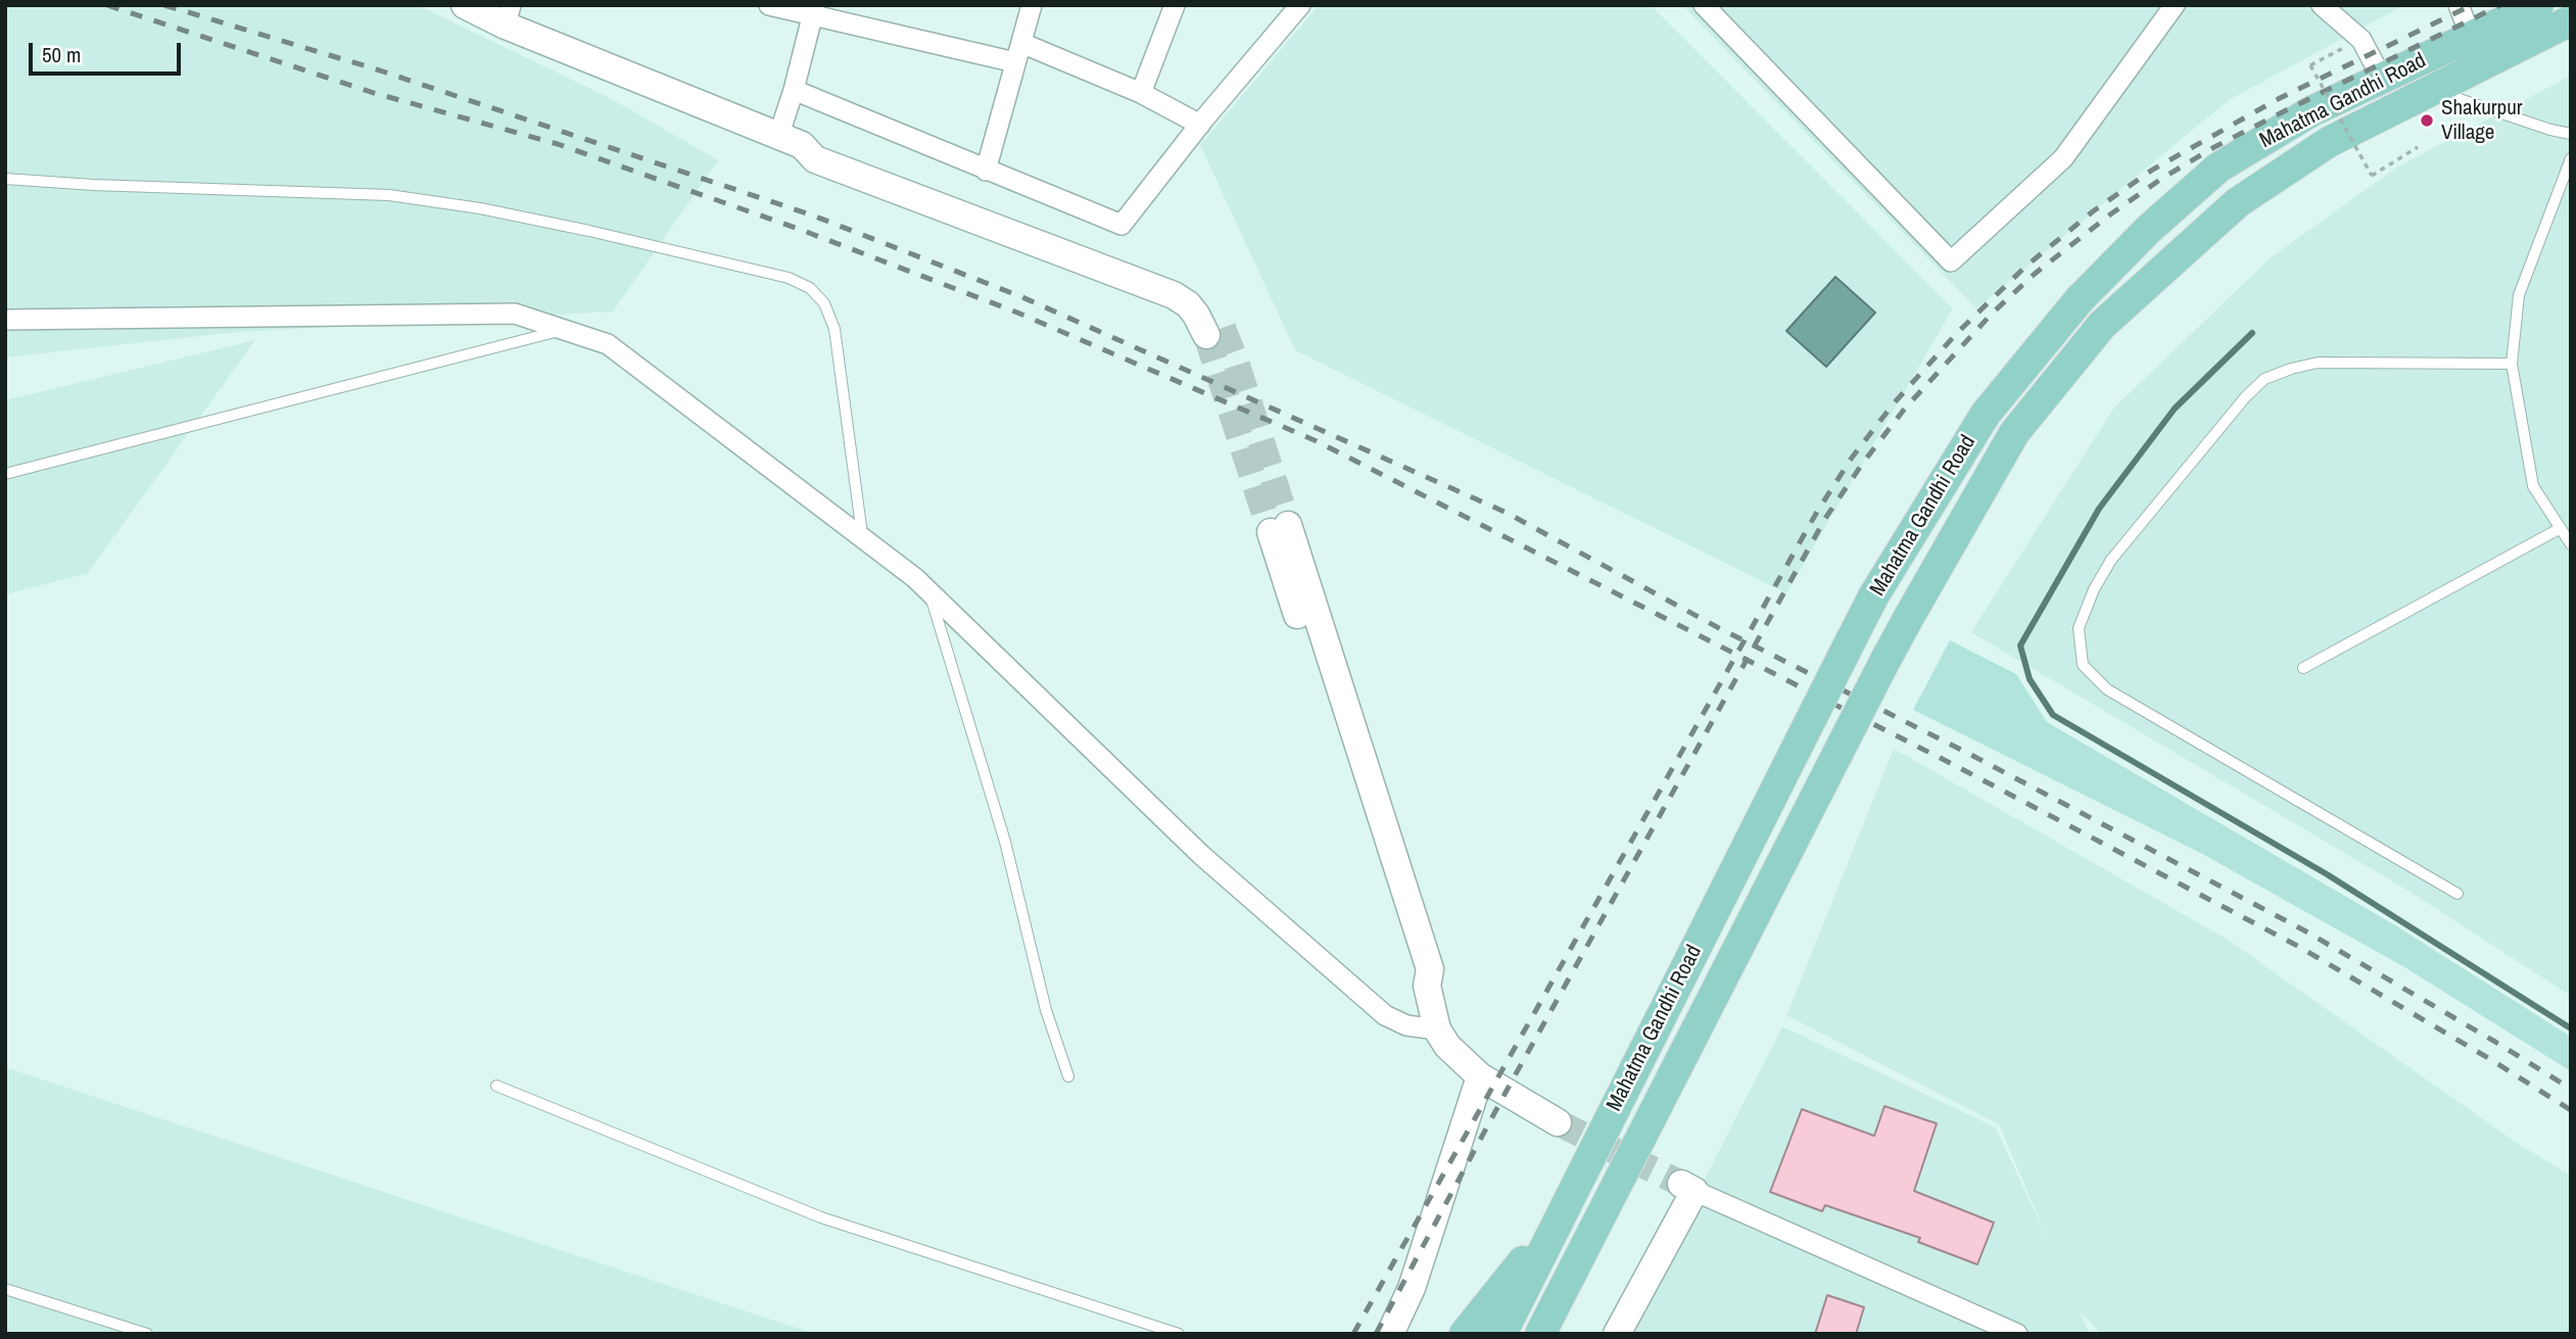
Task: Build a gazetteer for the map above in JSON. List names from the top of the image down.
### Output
{
  "streets": {
    "main road": ["Mahatma Gandhi Road"]
  },
  "places": ["Shakurpur Village"],
  "scale_bar": "50 m"
}
